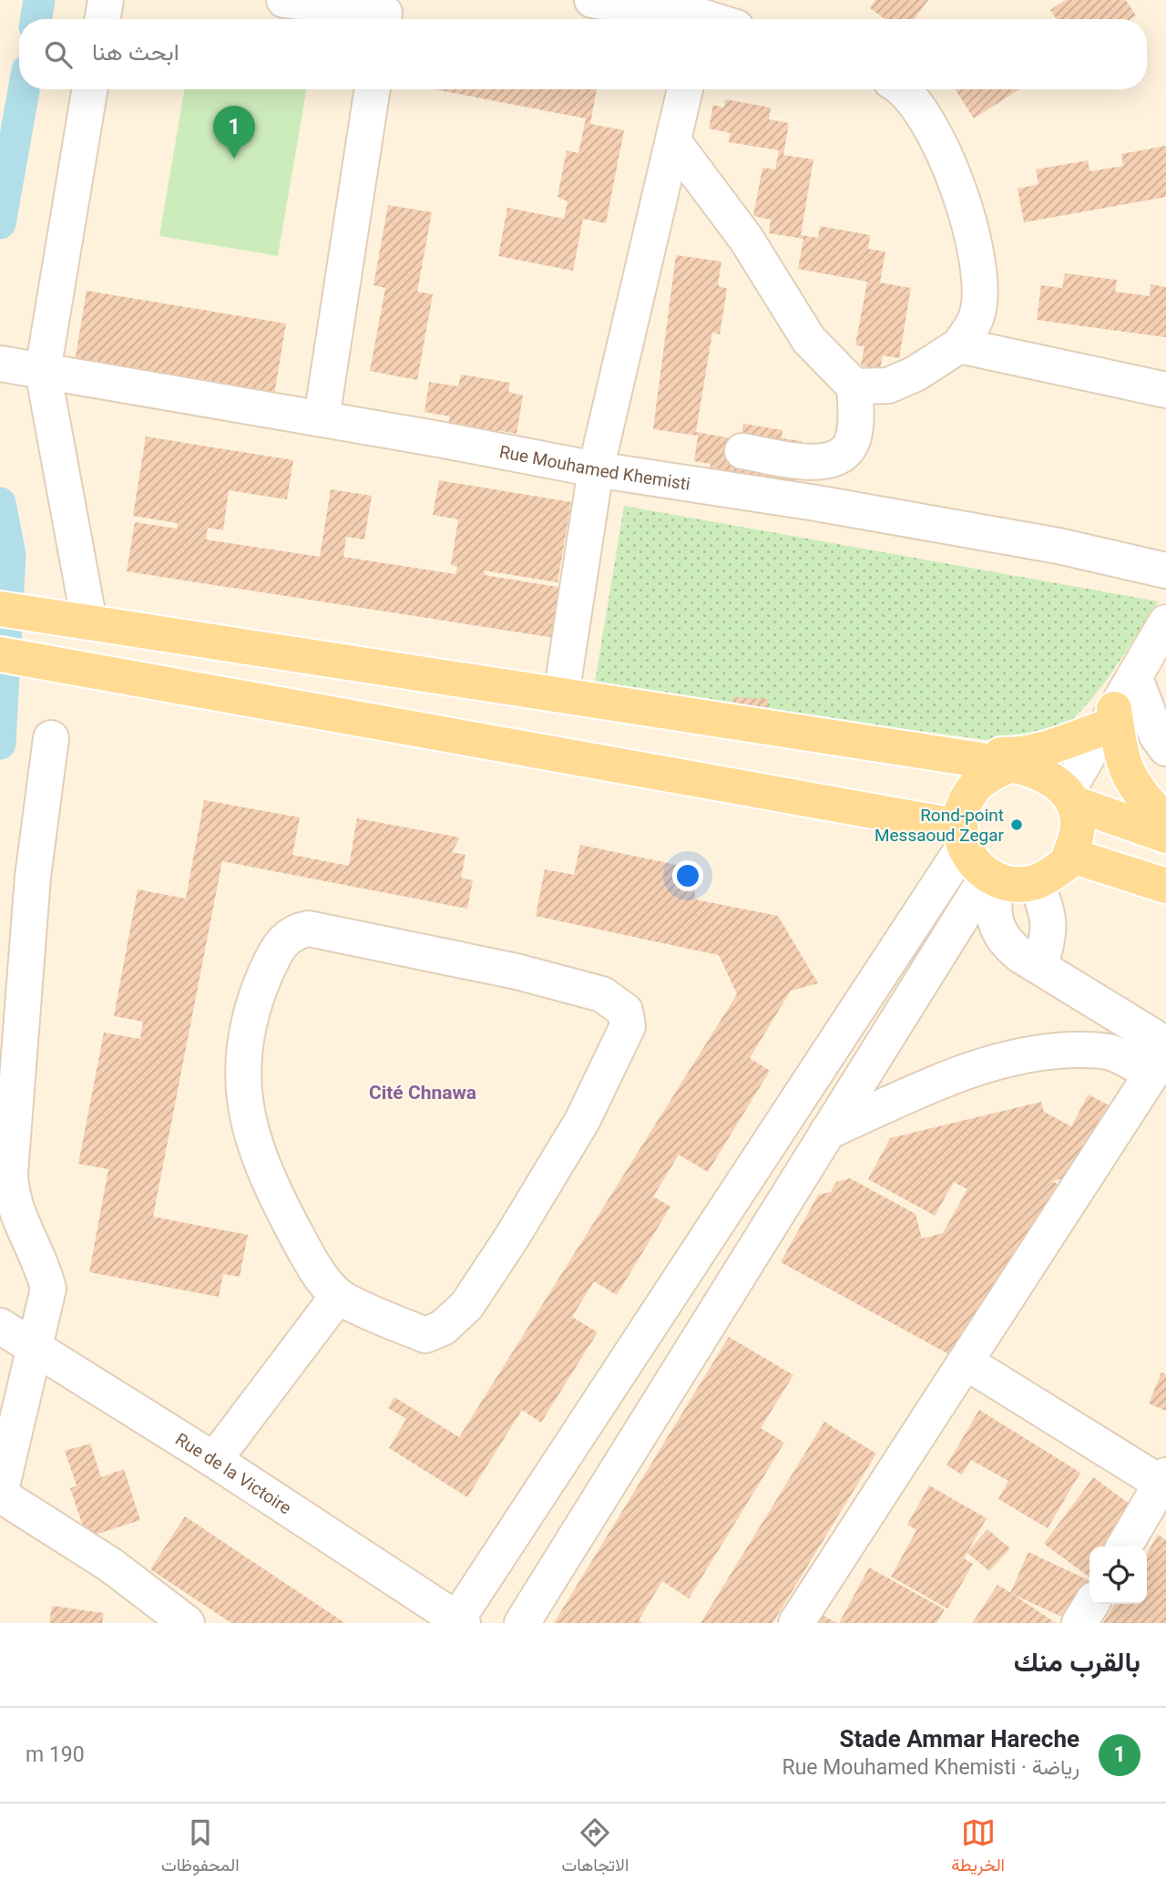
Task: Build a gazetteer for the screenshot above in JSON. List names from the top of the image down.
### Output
{
  "streets": {
    "street": ["Rue Mouhamed Khemisti", "Rue de la Victoire"]
  },
  "districts": ["Cité Chnawa"],
  "places": ["Rond-point Messaoud Zegar"],
  "page": {
    "search": "ابحث هنا",
    "pins": "1",
    "heading": "بالقرب منك",
    "list": [
      {
        "mark": "1",
        "name": "Stade Ammar Hareche",
        "note": "رياضة · Rue Mouhamed Khemisti",
        "value": "190 m"
      }
    ],
    "nav": ["الخريطة", "الاتجاهات", "المحفوظات"]
  }
}
